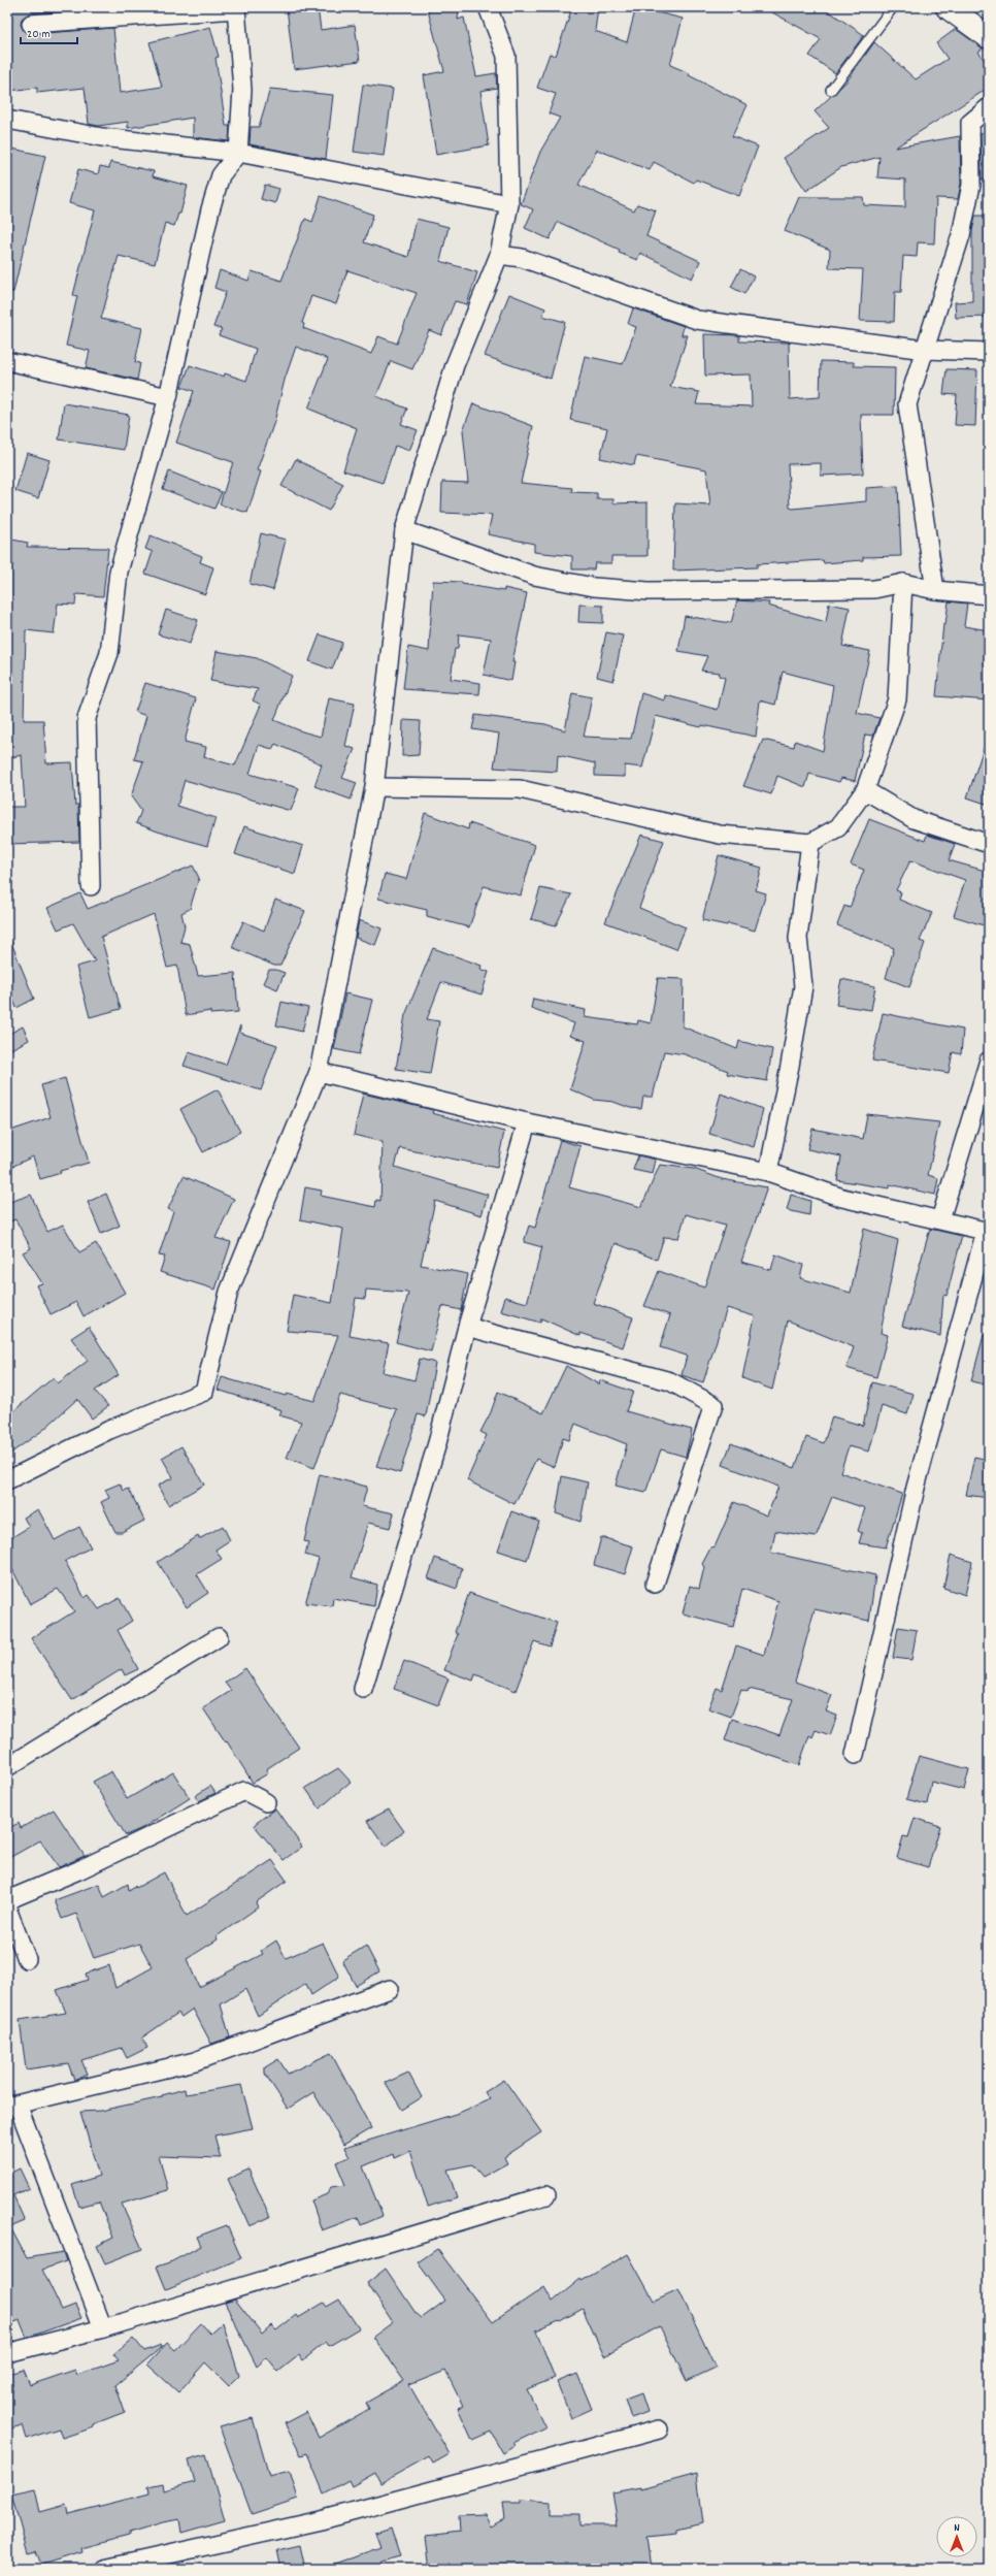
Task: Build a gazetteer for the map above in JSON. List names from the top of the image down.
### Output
{
  "scale_bar": "20 m",
  "north": "top"
}
